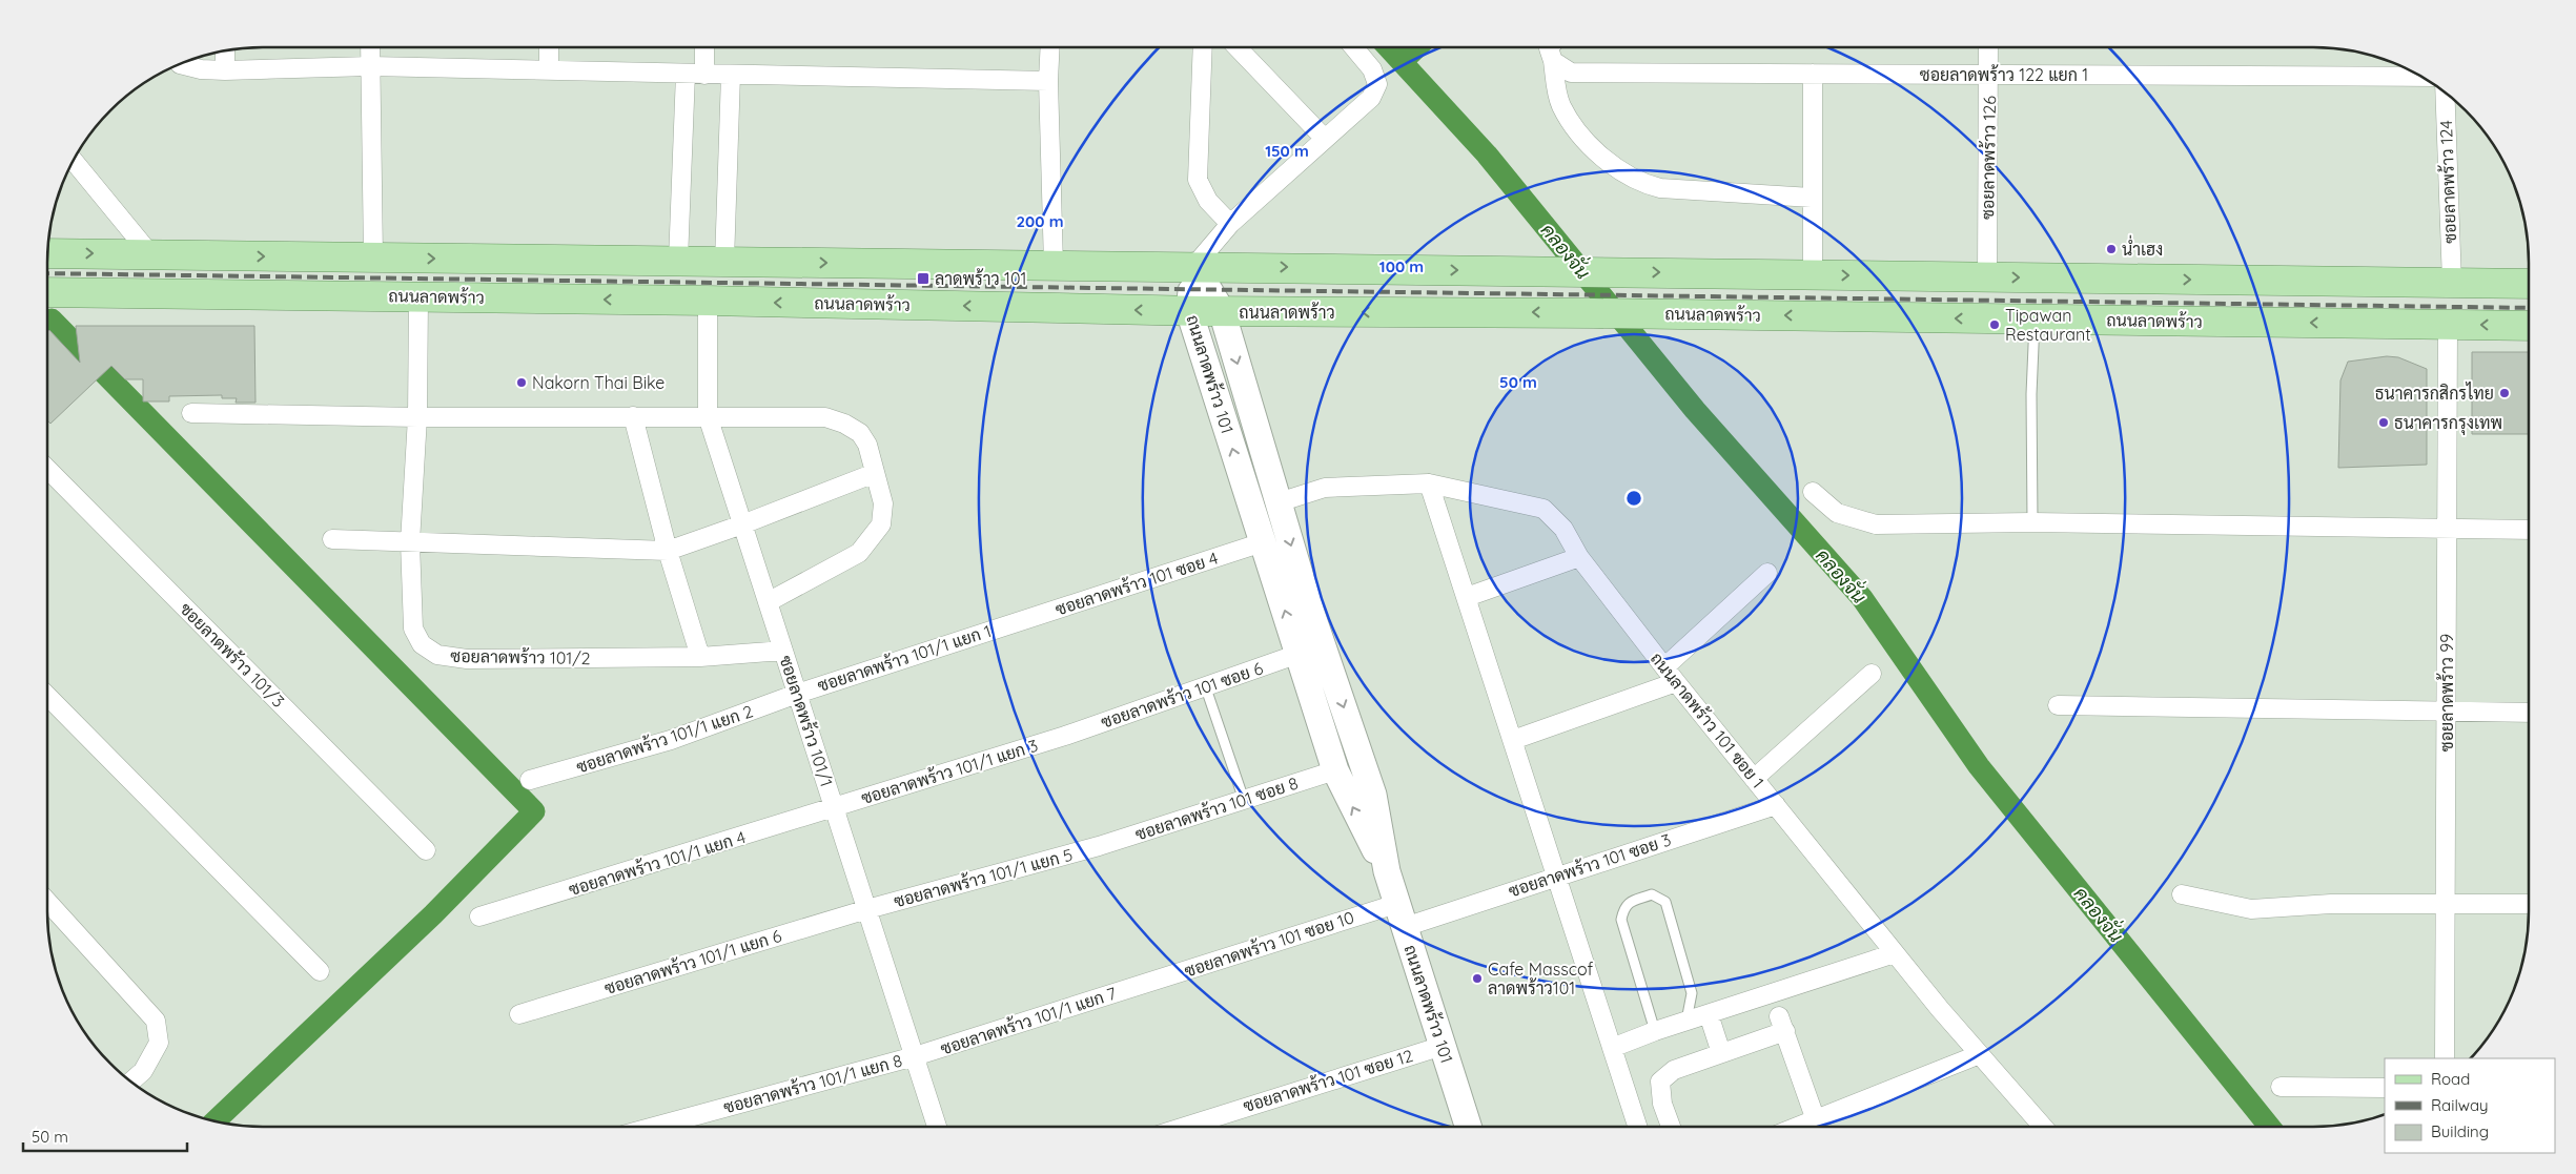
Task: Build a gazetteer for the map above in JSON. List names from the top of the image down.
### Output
{
  "streets": {
    "main road": ["ถนนลาดพร้าว"],
    "street": [
      "ซอยลาดพร้าว 122 แยก 1",
      "ซอยลาดพร้าว 126",
      "ซอยลาดพร้าว 124",
      "ถนนลาดพร้าว 101",
      "ซอยลาดพร้าว 101 ซอย 4",
      "ซอยลาดพร้าว 101/3",
      "ซอยลาดพร้าว 101/2",
      "ซอยลาดพร้าว 101/1 แยก 1",
      "ซอยลาดพร้าว 99",
      "ซอยลาดพร้าว 101 ซอย 6",
      "ถนนลาดพร้าว 101 ซอย 1",
      "ซอยลาดพร้าว 101/1",
      "ซอยลาดพร้าว 101/1 แยก 2",
      "ซอยลาดพร้าว 101/1 แยก 3",
      "ซอยลาดพร้าว 101 ซอย 8",
      "ซอยลาดพร้าว 101/1 แยก 4",
      "ซอยลาดพร้าว 101 ซอย 3",
      "ซอยลาดพร้าว 101/1 แยก 5",
      "ซอยลาดพร้าว 101 ซอย 10",
      "ซอยลาดพร้าว 101/1 แยก 6",
      "ซอยลาดพร้าว 101/1 แยก 7",
      "ซอยลาดพร้าว 101 ซอย 12",
      "ซอยลาดพร้าว 101/1 แยก 8"
    ]
  },
  "crossings": [
    ["ซอยลาดพร้าว 122 แยก 1", "ซอยลาดพร้าว 126"],
    ["ถนนลาดพร้าว", "ถนนลาดพร้าว 101"],
    ["ถนนลาดพร้าว", "ซอยลาดพร้าว 101/2"],
    ["ถนนลาดพร้าว", "ซอยลาดพร้าว 99"],
    ["ถนนลาดพร้าว", "ซอยลาดพร้าว 101/1"],
    ["ถนนลาดพร้าว 101", "ซอยลาดพร้าว 101 ซอย 4"],
    ["ถนนลาดพร้าว 101", "ซอยลาดพร้าว 101 ซอย 6"],
    ["ถนนลาดพร้าว 101", "ถนนลาดพร้าว 101 ซอย 1"],
    ["ถนนลาดพร้าว 101", "ซอยลาดพร้าว 101 ซอย 8"],
    ["ถนนลาดพร้าว 101", "ซอยลาดพร้าว 101 ซอย 3"],
    ["ถนนลาดพร้าว 101", "ซอยลาดพร้าว 101 ซอย 10"],
    ["ถนนลาดพร้าว 101", "ซอยลาดพร้าว 101 ซอย 12"],
    ["ซอยลาดพร้าว 101 ซอย 4", "ซอยลาดพร้าว 101/1 แยก 1"],
    ["ซอยลาดพร้าว 101/2", "ซอยลาดพร้าว 101/1"],
    ["ซอยลาดพร้าว 101/1 แยก 1", "ซอยลาดพร้าว 101/1"],
    ["ซอยลาดพร้าว 101/1 แยก 1", "ซอยลาดพร้าว 101/1 แยก 2"],
    ["ซอยลาดพร้าว 101 ซอย 6", "ซอยลาดพร้าว 101/1 แยก 3"],
    ["ถนนลาดพร้าว 101 ซอย 1", "ซอยลาดพร้าว 101 ซอย 3"],
    ["ซอยลาดพร้าว 101/1", "ซอยลาดพร้าว 101/1 แยก 2"],
    ["ซอยลาดพร้าว 101/1", "ซอยลาดพร้าว 101/1 แยก 3"],
    ["ซอยลาดพร้าว 101/1", "ซอยลาดพร้าว 101/1 แยก 4"],
    ["ซอยลาดพร้าว 101/1", "ซอยลาดพร้าว 101/1 แยก 5"],
    ["ซอยลาดพร้าว 101/1", "ซอยลาดพร้าว 101/1 แยก 6"],
    ["ซอยลาดพร้าว 101/1", "ซอยลาดพร้าว 101/1 แยก 7"],
    ["ซอยลาดพร้าว 101/1", "ซอยลาดพร้าว 101/1 แยก 8"],
    ["ซอยลาดพร้าว 101/1 แยก 3", "ซอยลาดพร้าว 101/1 แยก 4"],
    ["ซอยลาดพร้าว 101 ซอย 8", "ซอยลาดพร้าว 101/1 แยก 5"],
    ["ซอยลาดพร้าว 101 ซอย 3", "ซอยลาดพร้าว 101 ซอย 10"],
    ["ซอยลาดพร้าว 101/1 แยก 5", "ซอยลาดพร้าว 101/1 แยก 6"],
    ["ซอยลาดพร้าว 101 ซอย 10", "ซอยลาดพร้าว 101/1 แยก 7"],
    ["ซอยลาดพร้าว 101/1 แยก 7", "ซอยลาดพร้าว 101/1 แยก 8"]
  ],
  "water": ["คลองจั่น"],
  "places": {
    "other": [
      "น่ำเฮง",
      "Tipawan Restaurant",
      "Nakorn Thai Bike",
      "ธนาคารกสิกรไทย",
      "ธนาคารกรุงเทพ",
      "Cafe Masscof ลาดพร้าว101"
    ],
    "transit": ["ลาดพร้าว 101"]
  },
  "legend": ["Road", "Railway", "Building"],
  "scale_bar": "50 m",
  "rings": [
    "150 m",
    "200 m",
    "100 m",
    "50 m"
  ]
}
